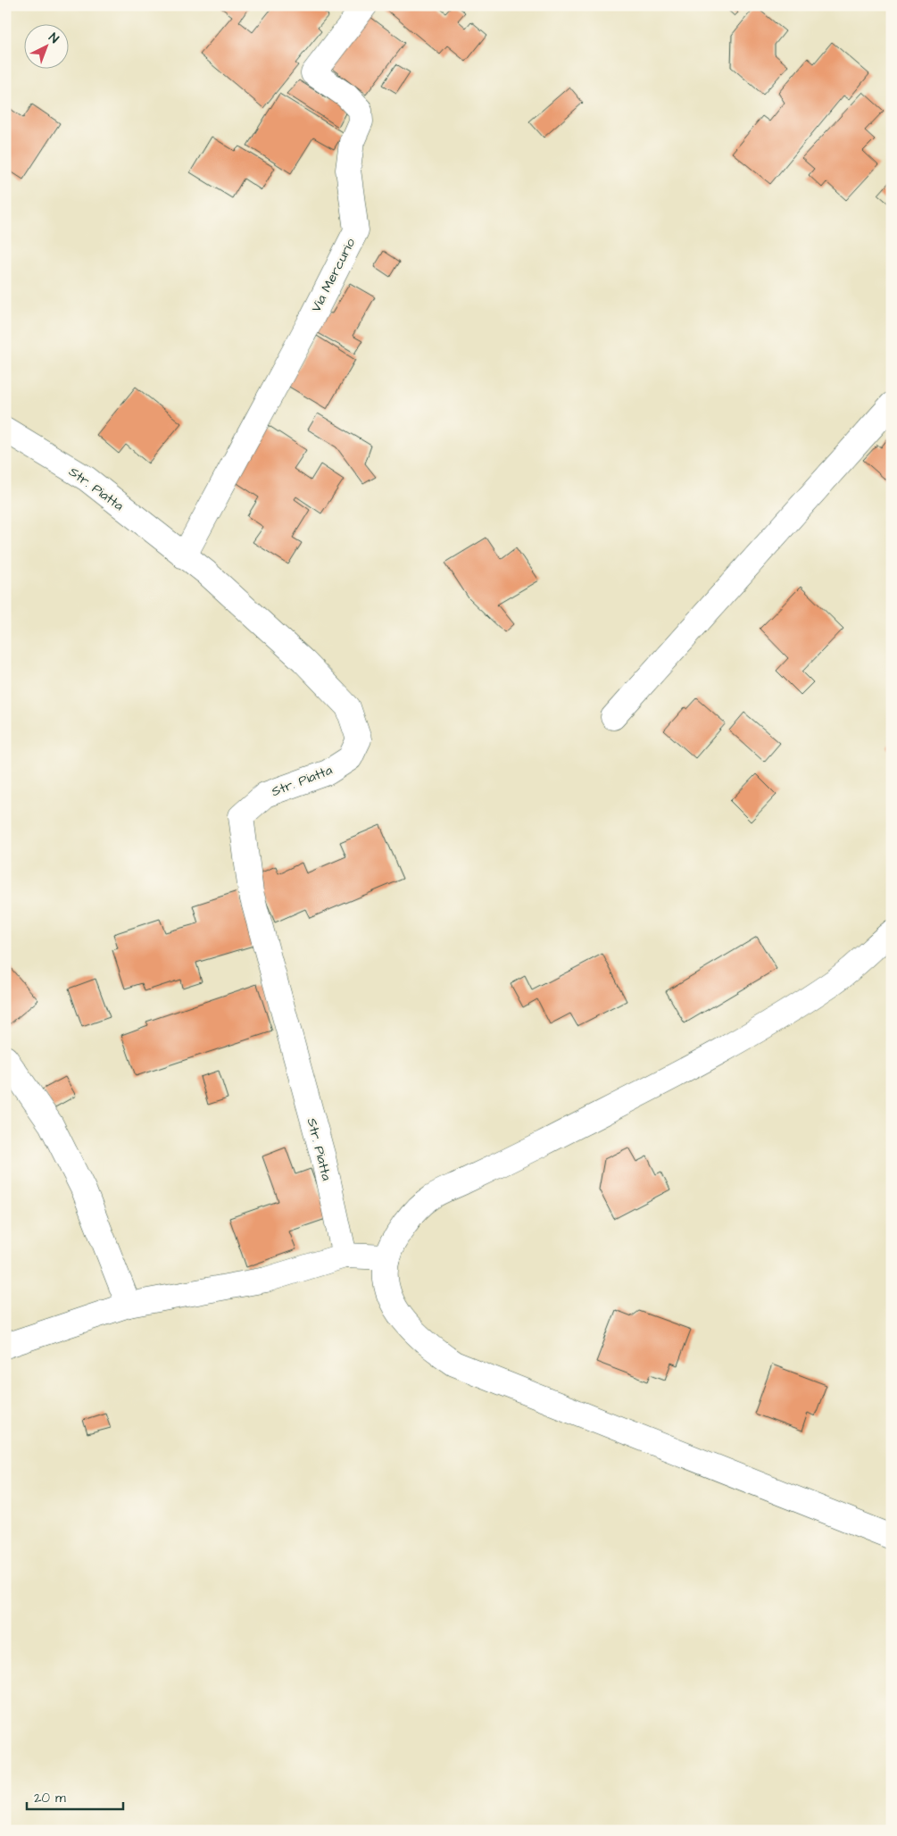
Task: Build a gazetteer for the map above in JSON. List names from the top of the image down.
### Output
{
  "streets": {
    "street": ["Via Mercurio", "Str. Piatta"]
  },
  "crossings": [
    ["Via Mercurio", "Str. Piatta"]
  ],
  "scale_bar": "20 m",
  "north": "top right"
}
